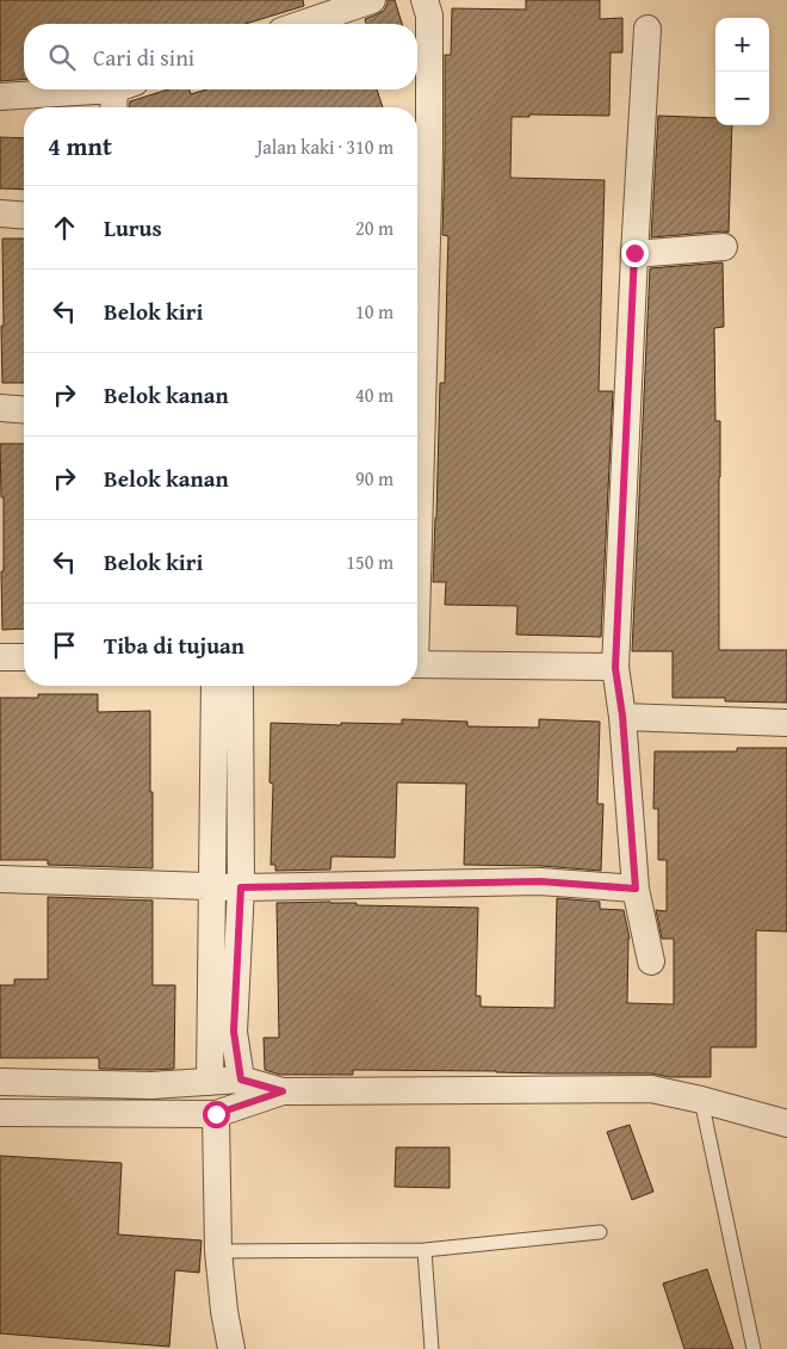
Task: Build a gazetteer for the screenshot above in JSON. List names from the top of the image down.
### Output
{
  "page": {
    "map_buttons": ["+", "−"],
    "search": "Cari di sini",
    "heading": ["4 mnt", "Jalan kaki · 310 m"],
    "list": [
      ["Lurus", "20 m"],
      ["Belok kiri", "10 m"],
      ["Belok kanan", "40 m"],
      ["Belok kanan", "90 m"],
      ["Belok kiri", "150 m"],
      "Tiba di tujuan"
    ]
  }
}
